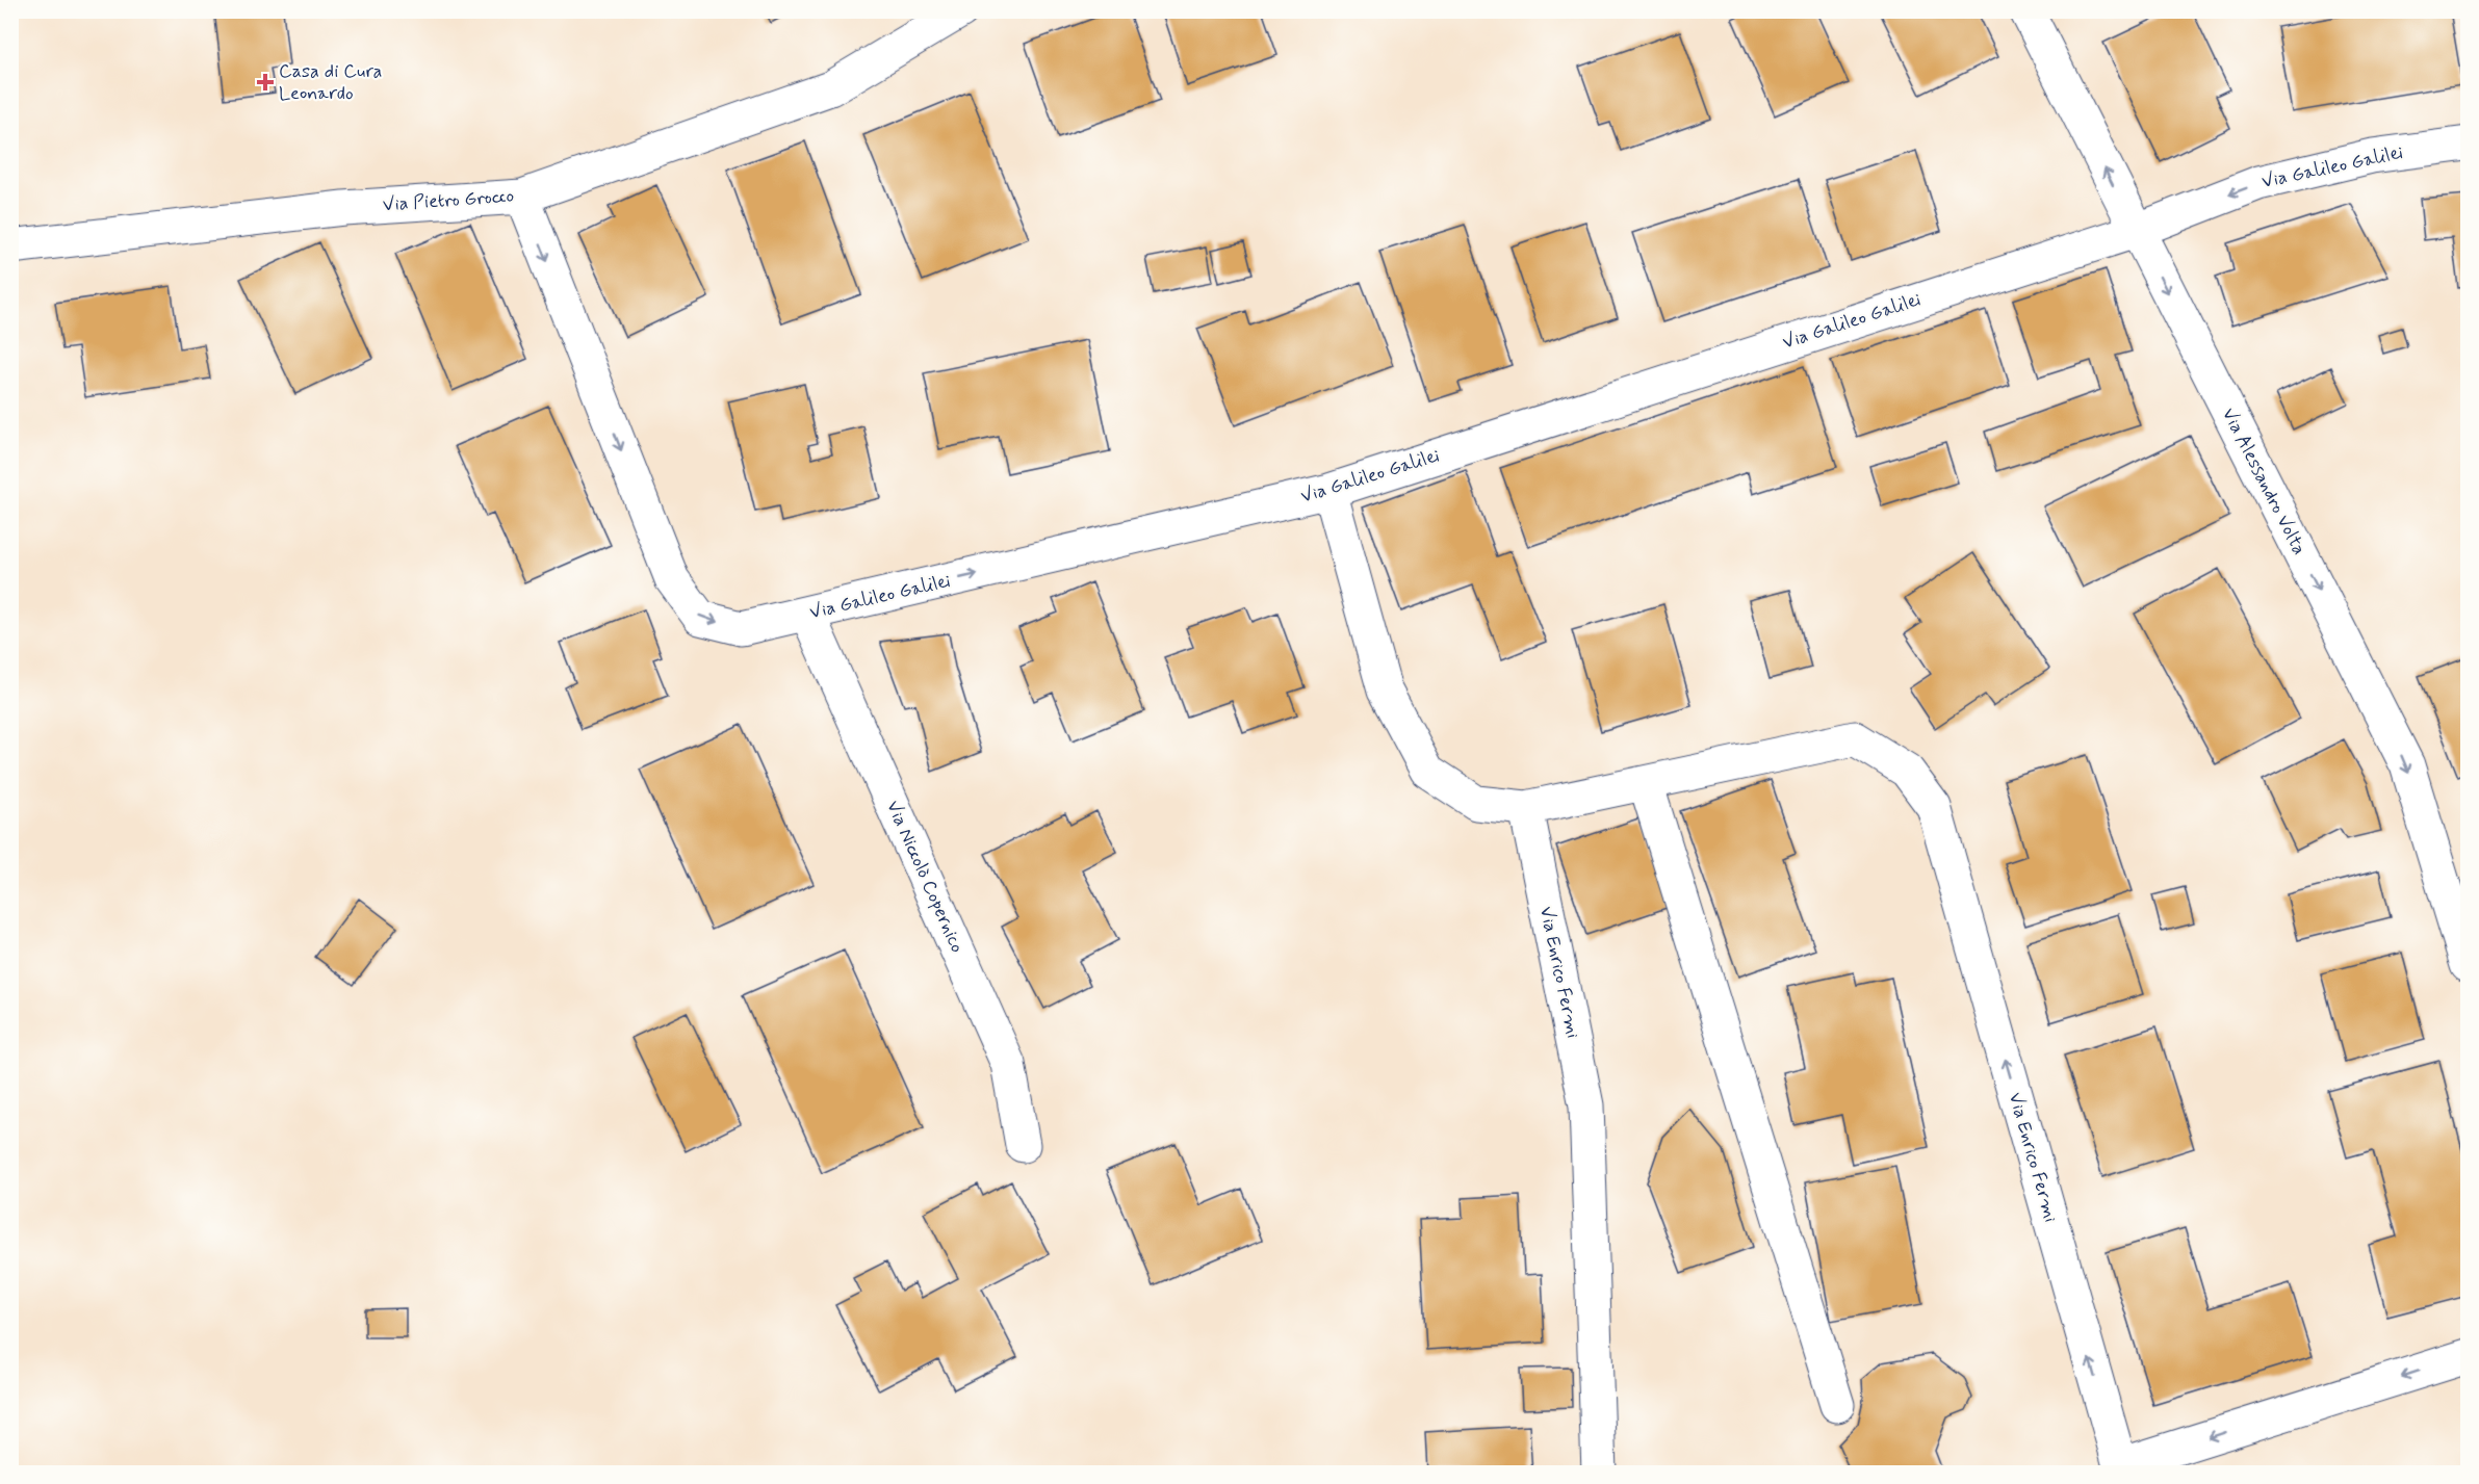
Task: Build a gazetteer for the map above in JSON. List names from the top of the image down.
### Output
{
  "streets": {
    "street": [
      "Via Galileo Galilei",
      "Via Pietro Grocco",
      "Via Alessandro Volta",
      "Via Niccolò Copernico",
      "Via Enrico Fermi"
    ]
  },
  "crossings": [
    ["Via Galileo Galilei", "Via Pietro Grocco"],
    ["Via Galileo Galilei", "Via Alessandro Volta"],
    ["Via Galileo Galilei", "Via Niccolò Copernico"],
    ["Via Galileo Galilei", "Via Enrico Fermi"]
  ],
  "places": {
    "health": ["Casa di Cura Leonardo"]
  }
}
